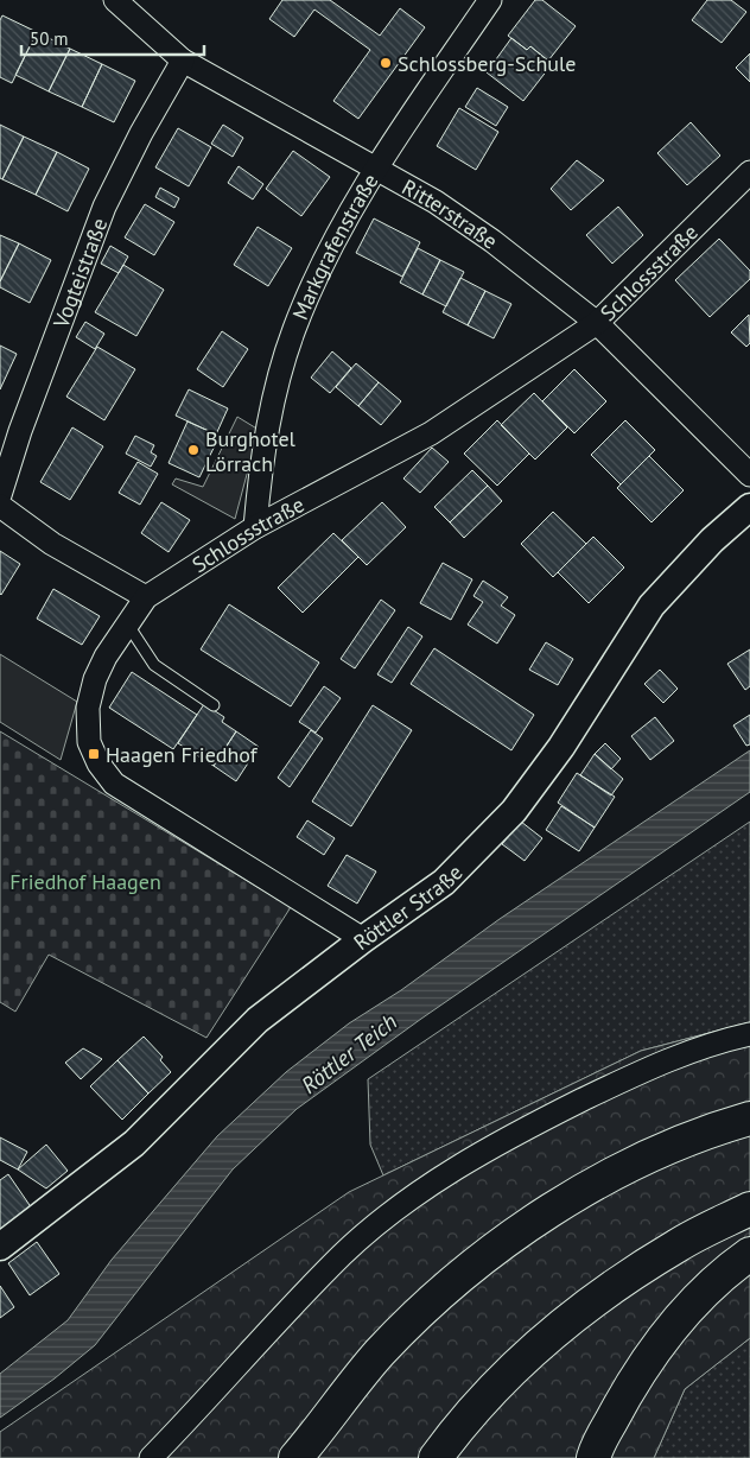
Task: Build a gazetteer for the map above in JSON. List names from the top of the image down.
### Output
{
  "streets": {
    "street": [
      "Ritterstraße",
      "Markgrafenstraße",
      "Vogteistraße",
      "Schlossstraße",
      "Röttler Straße"
    ]
  },
  "crossings": [
    ["Ritterstraße", "Markgrafenstraße"],
    ["Ritterstraße", "Vogteistraße"],
    ["Ritterstraße", "Schlossstraße"],
    ["Markgrafenstraße", "Schlossstraße"],
    ["Schlossstraße", "Röttler Straße"]
  ],
  "water": ["Röttler Teich"],
  "parks": ["Friedhof Haagen"],
  "places": {
    "other": ["Schlossberg-Schule", "Burghotel Lörrach"],
    "transit": ["Haagen Friedhof"]
  },
  "scale_bar": "50 m"
}
